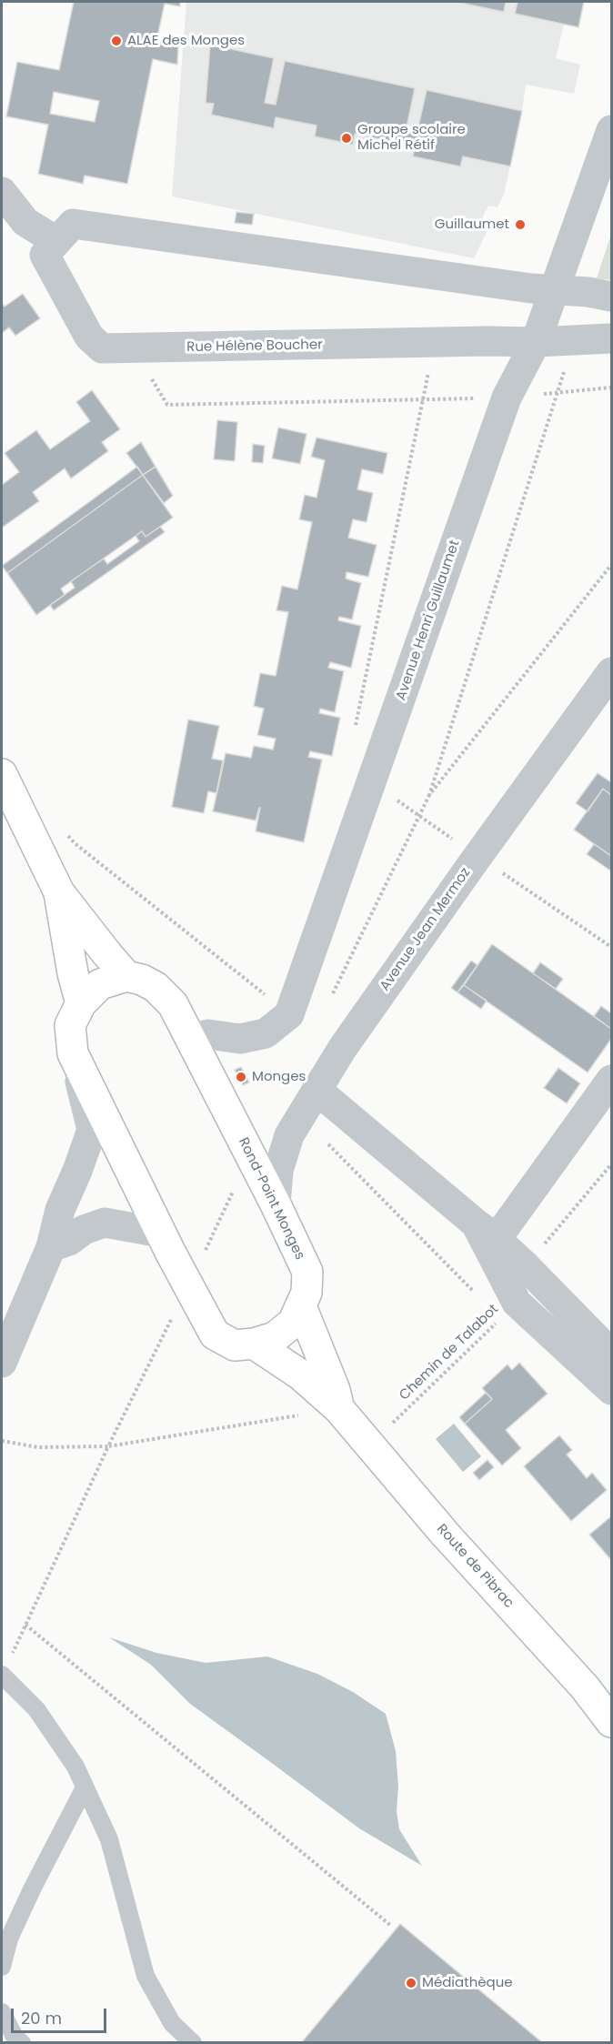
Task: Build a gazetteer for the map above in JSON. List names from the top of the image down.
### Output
{
  "streets": {
    "main road": ["Rond-Point Monges", "Route de Pibrac"],
    "street": ["Rue Hélène Boucher", "Avenue Henri Guillaumet", "Avenue Jean Mermoz"],
    "path": ["Chemin de Talabot"]
  },
  "crossings": [
    ["Rue Hélène Boucher", "Avenue Henri Guillaumet"],
    ["Avenue Jean Mermoz", "Rond-Point Monges"],
    ["Rond-Point Monges", "Route de Pibrac"]
  ],
  "places": [
    "ALAE des Monges",
    "Groupe scolaire Michel Rétif",
    "Guillaumet",
    "Monges",
    "Médiathèque"
  ],
  "scale_bar": "20 m"
}
